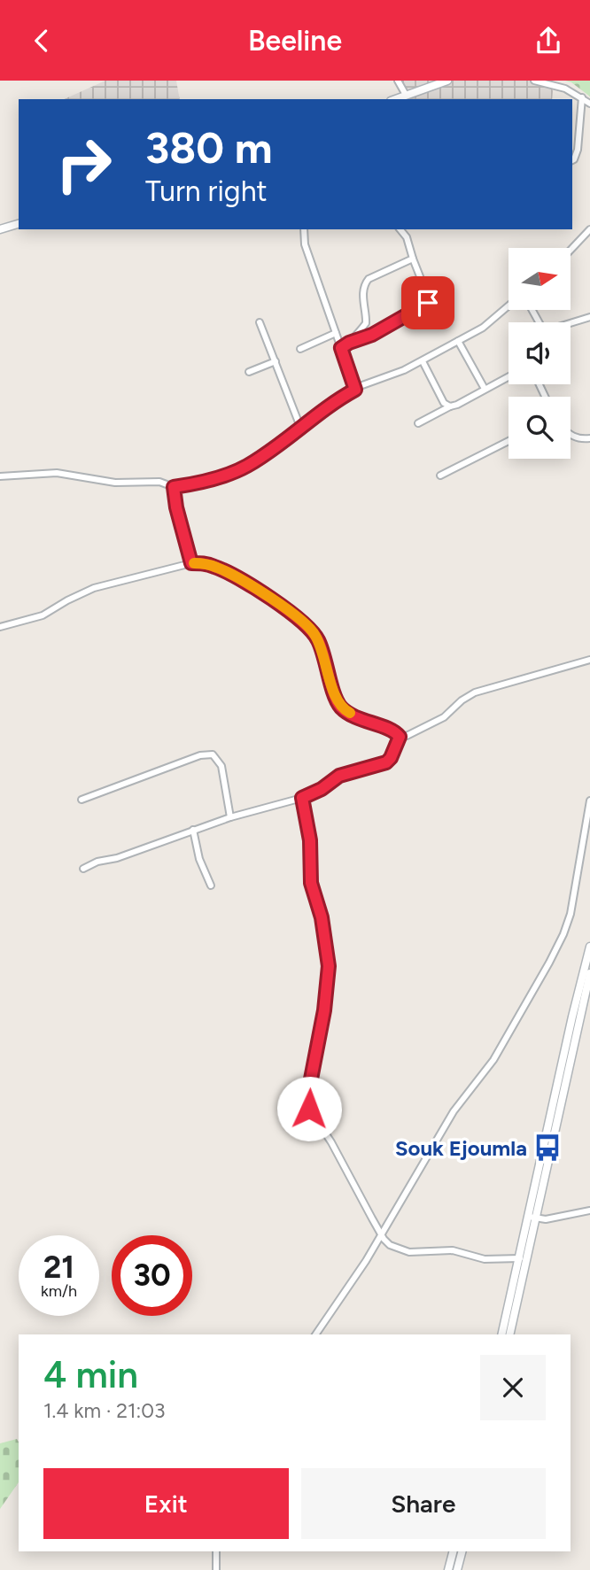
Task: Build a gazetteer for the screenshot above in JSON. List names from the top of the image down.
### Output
{
  "places": {
    "bus stop": ["Souk Ejoumla"]
  },
  "north": "right",
  "page": {
    "header": "Beeline",
    "turn": ["380 m", "Turn right"],
    "speed": "21 km/h",
    "limit": "30",
    "heading": ["4 min", "1.4 km · 21:03"],
    "buttons": ["Exit", "Share"]
  }
}
